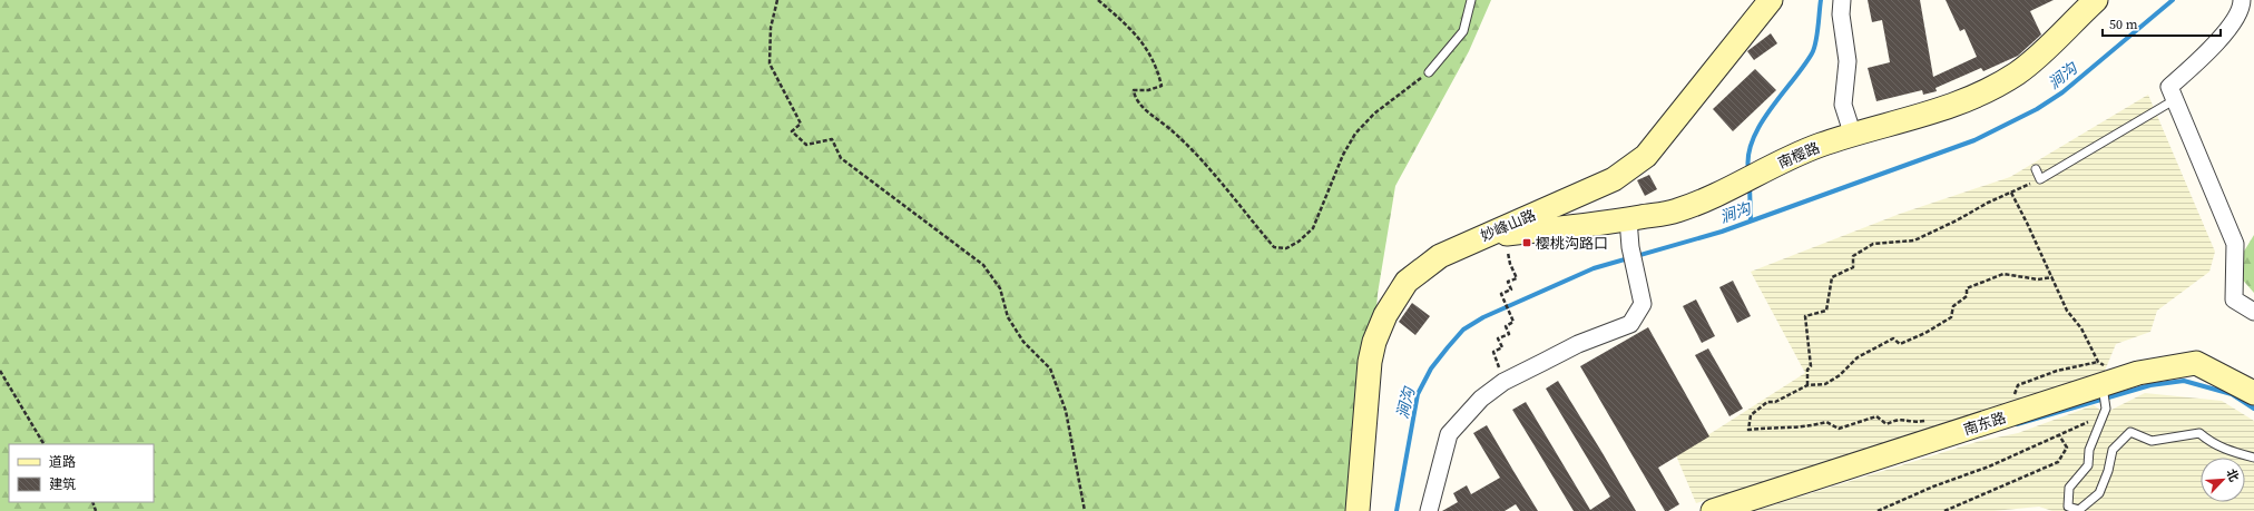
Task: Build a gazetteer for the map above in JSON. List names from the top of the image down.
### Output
{
  "streets": {
    "street": ["南樱路", "妙峰山路", "南东路"]
  },
  "crossings": [
    ["南樱路", "妙峰山路"]
  ],
  "water": ["涧沟"],
  "places": {
    "transit": ["樱桃沟路口"]
  },
  "legend": ["道路", "建筑"],
  "scale_bar": "50 m",
  "north": "top right"
}
